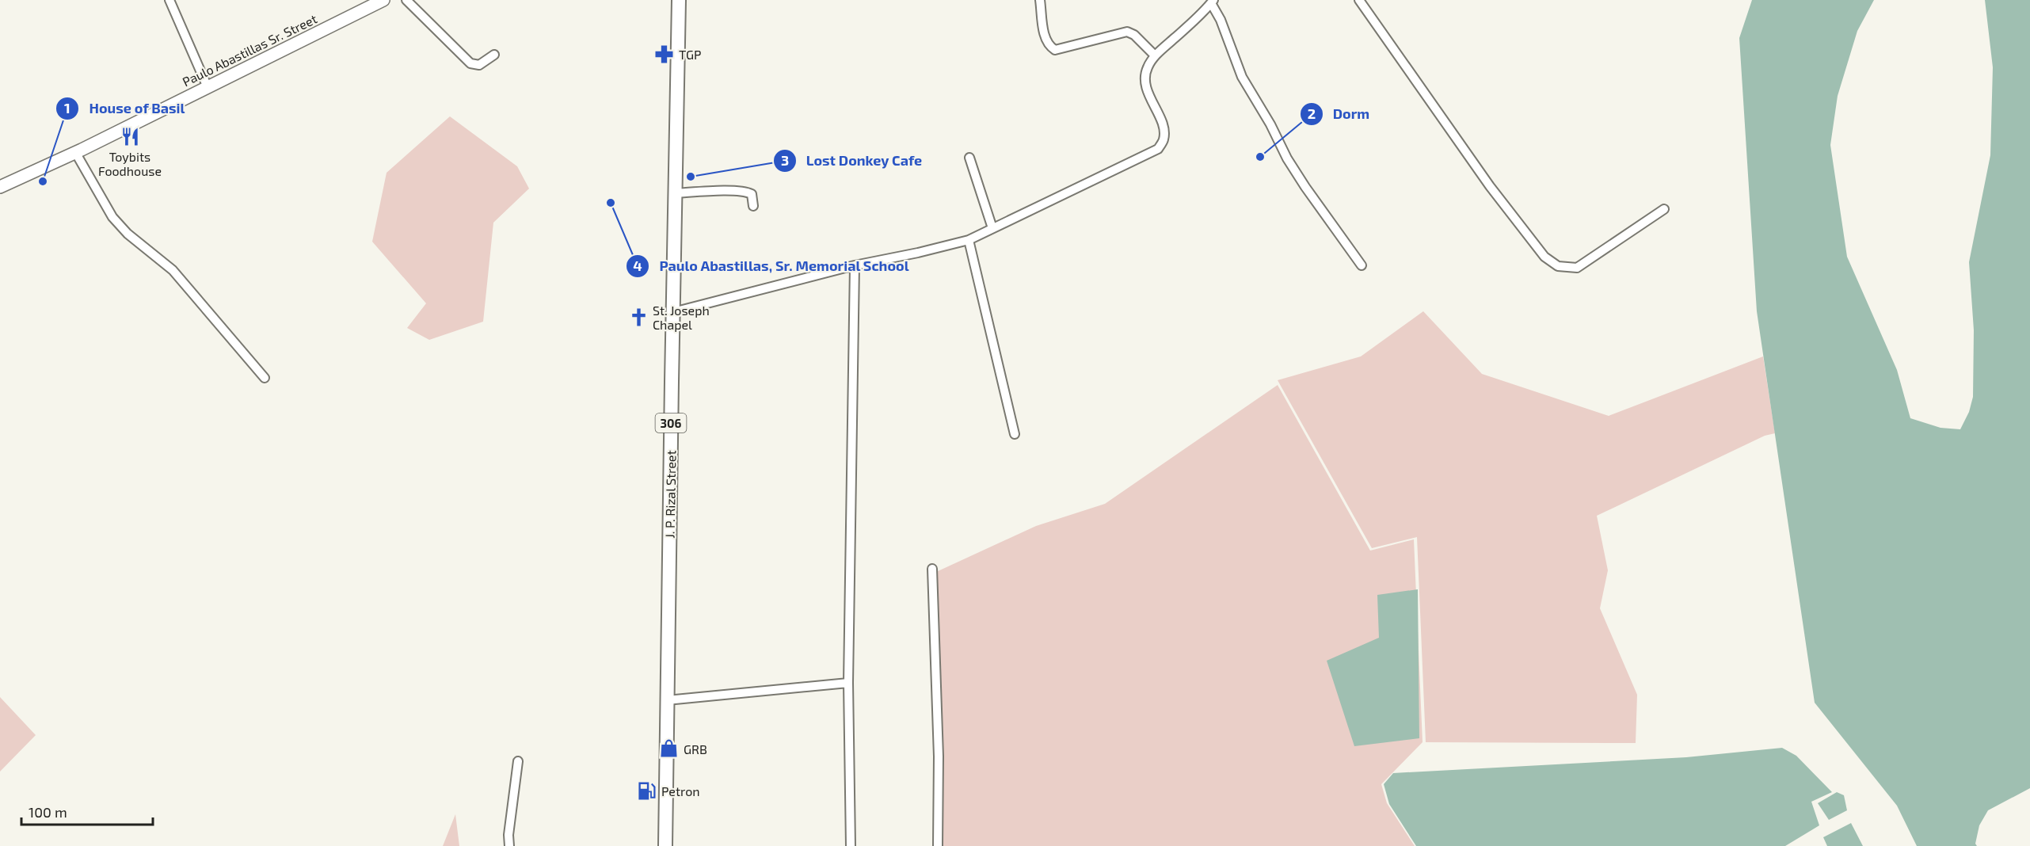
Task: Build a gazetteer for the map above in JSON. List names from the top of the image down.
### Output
{
  "streets": {
    "main road": ["Paulo Abastillas Sr. Street", "306", "J. P. Rizal Street"]
  },
  "places": {
    "pharmacy": ["TGP"],
    "restaurant": ["Toybits Foodhouse"],
    "other": [
      "Dorm",
      "Lost Donkey Cafe",
      "House of Basil",
      "Paulo Abastillas, Sr. Memorial School"
    ],
    "church": ["St. Joseph Chapel"],
    "shop": ["GRB"],
    "fuel station": ["Petron"]
  },
  "scale_bar": "100 m"
}
